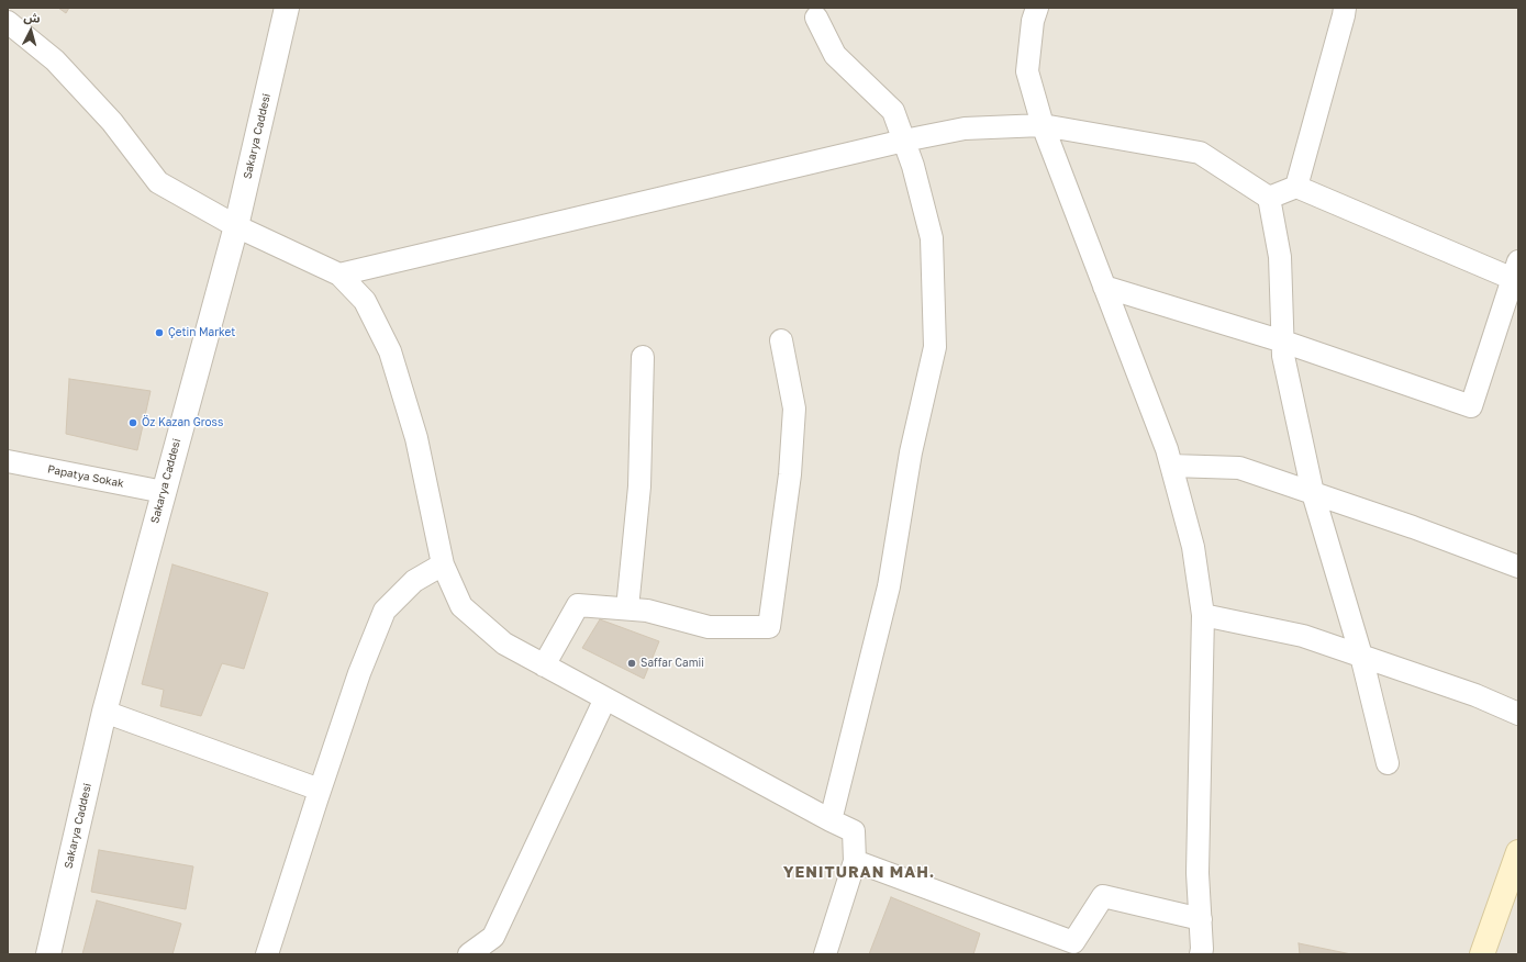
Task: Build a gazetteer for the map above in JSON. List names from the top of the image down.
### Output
{
  "streets": {
    "street": ["Sakarya Caddesi", "Papatya Sokak"]
  },
  "crossings": [
    ["Sakarya Caddesi", "Papatya Sokak"]
  ],
  "districts": ["YENITURAN MAH."],
  "places": ["Çetin Market", "Öz Kazan Gross", "Saffar Camii"],
  "north": "top"
}
